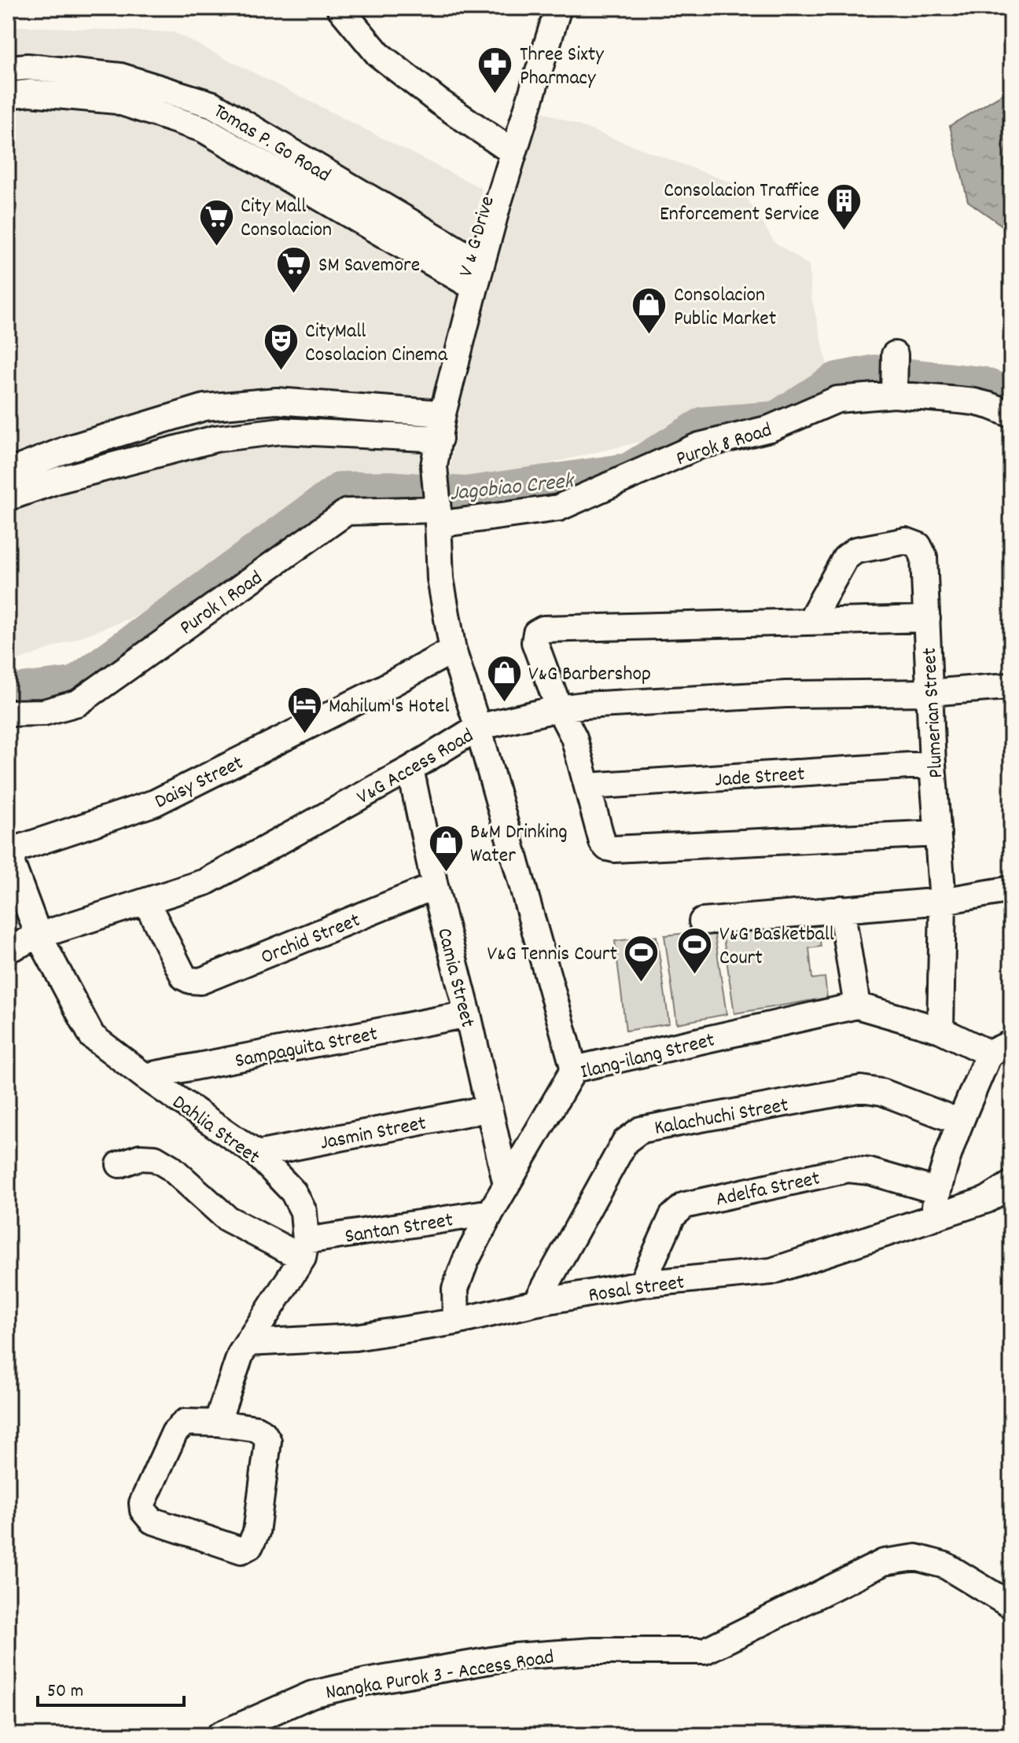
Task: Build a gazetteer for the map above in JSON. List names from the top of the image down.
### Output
{
  "streets": {
    "street": [
      "Tomas P. Go Road",
      "V & G Drive",
      "Purok 8 Road",
      "Purok 1 Road",
      "Plumerian Street",
      "V&G Access Road",
      "Jade Street",
      "Daisy Street",
      "Orchid Street",
      "Camia Street",
      "Sampaguita Street",
      "Ilang-ilang Street",
      "Kalachuchi Street",
      "Dahlia Street",
      "Jasmin Street",
      "Adelfa Street",
      "Santan Street",
      "Rosal Street",
      "Nangka Purok 3 - Access Road"
    ]
  },
  "crossings": [
    ["Tomas P. Go Road", "V & G Drive"],
    ["V & G Drive", "Purok 8 Road"],
    ["V & G Drive", "Purok 1 Road"],
    ["V & G Drive", "V&G Access Road"],
    ["V & G Drive", "Daisy Street"],
    ["V & G Drive", "Ilang-ilang Street"],
    ["Purok 8 Road", "Purok 1 Road"],
    ["Plumerian Street", "V&G Access Road"],
    ["Plumerian Street", "Jade Street"],
    ["Plumerian Street", "Ilang-ilang Street"],
    ["V&G Access Road", "Daisy Street"],
    ["V&G Access Road", "Orchid Street"],
    ["V&G Access Road", "Camia Street"],
    ["V&G Access Road", "Dahlia Street"],
    ["Daisy Street", "Dahlia Street"],
    ["Orchid Street", "Camia Street"],
    ["Camia Street", "Sampaguita Street"],
    ["Camia Street", "Ilang-ilang Street"],
    ["Camia Street", "Jasmin Street"],
    ["Sampaguita Street", "Dahlia Street"],
    ["Ilang-ilang Street", "Santan Street"],
    ["Ilang-ilang Street", "Rosal Street"],
    ["Kalachuchi Street", "Rosal Street"],
    ["Dahlia Street", "Jasmin Street"],
    ["Dahlia Street", "Santan Street"],
    ["Adelfa Street", "Rosal Street"]
  ],
  "water": ["Jagobiao Creek"],
  "places": {
    "pharmacy": ["Three Sixty Pharmacy"],
    "building": ["Consolacion Traffice Enforcement Service"],
    "supermarket": ["City Mall Consolacion", "SM Savemore"],
    "shop": ["Consolacion Public Market", "V&G Barbershop", "B&M Drinking Water"],
    "theatre": ["CityMall Cosolacion Cinema"],
    "hotel": ["Mahilum's Hotel"],
    "sports": ["V&G Basketball Court", "V&G Tennis Court"]
  },
  "scale_bar": "50 m"
}
